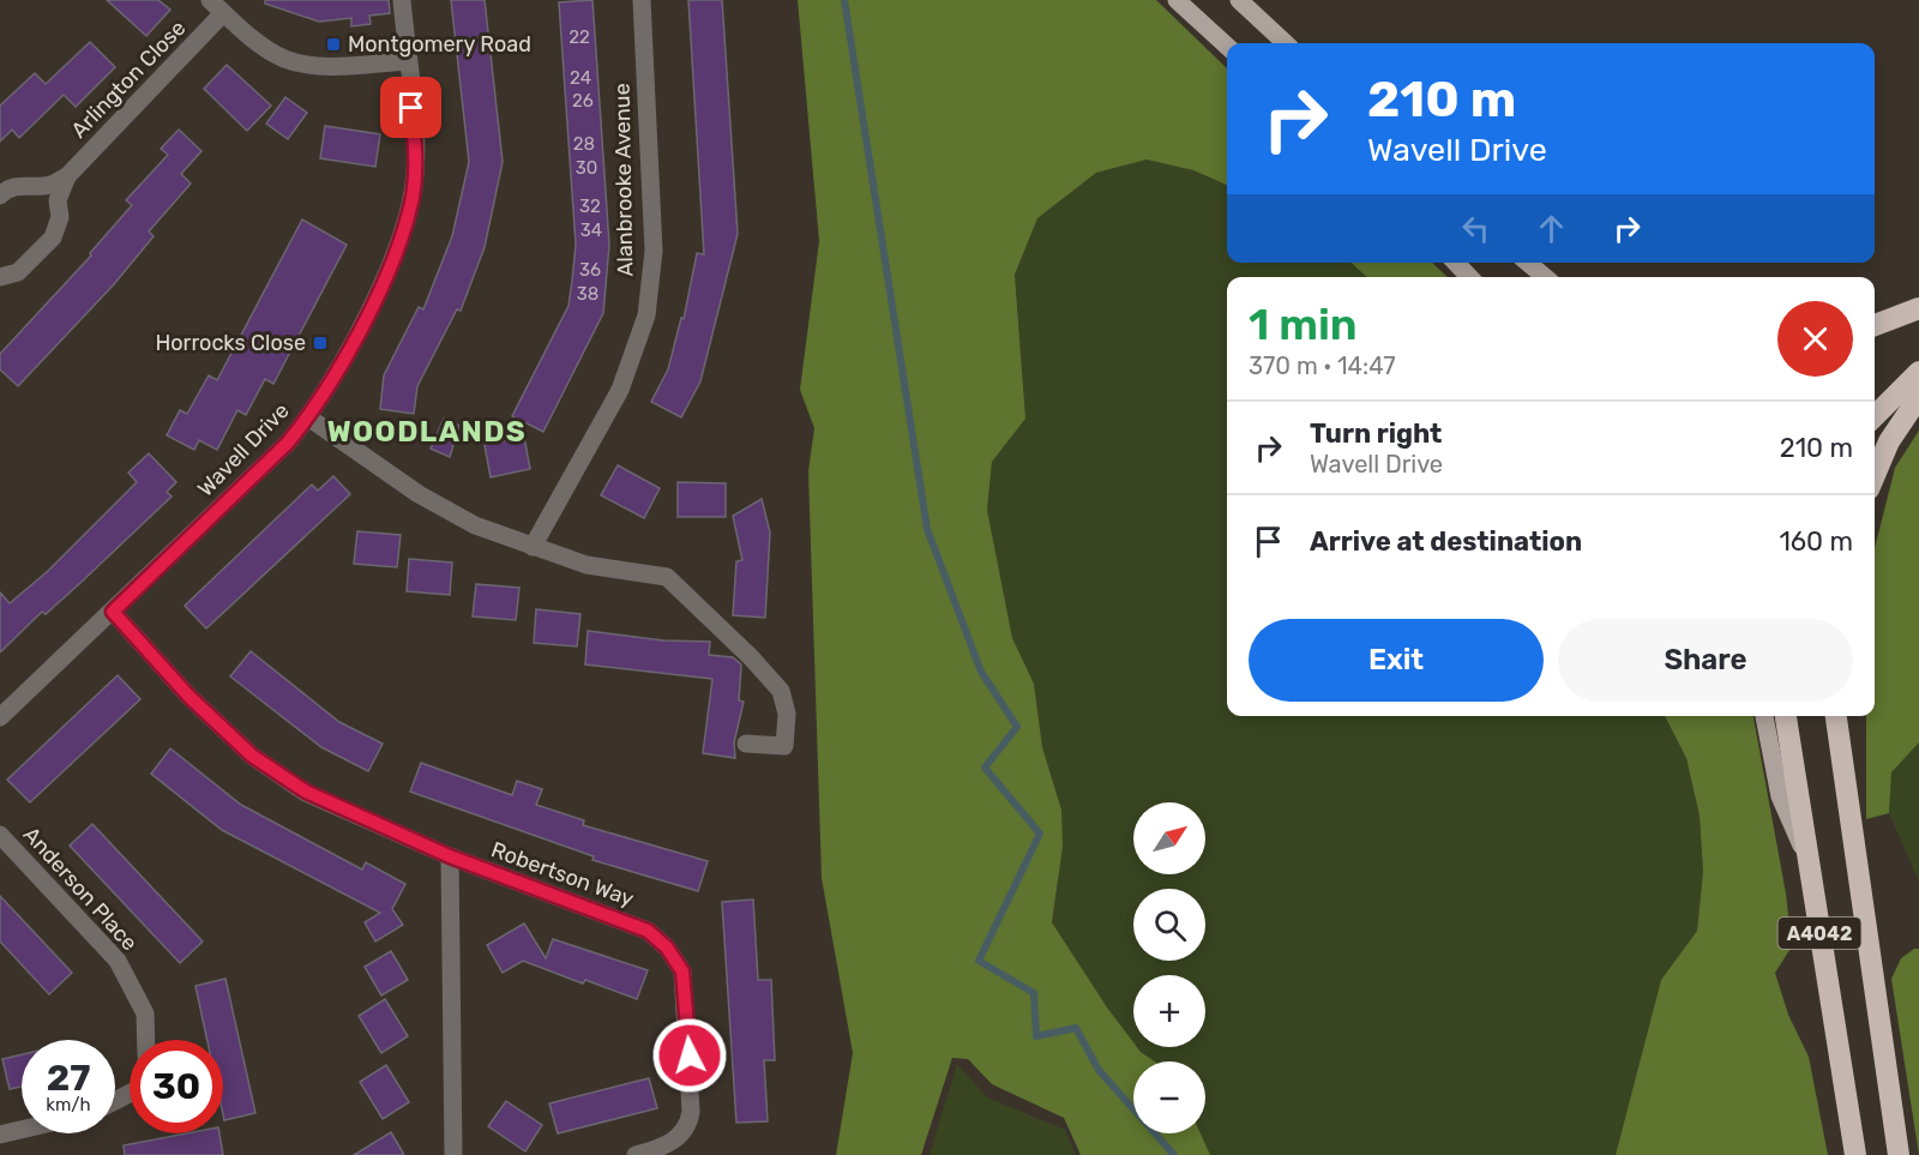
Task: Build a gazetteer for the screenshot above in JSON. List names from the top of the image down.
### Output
{
  "streets": {
    "highway": ["A4042"],
    "street": [
      "Arlington Close",
      "Alanbrooke Avenue",
      "Wavell Drive",
      "Robertson Way",
      "Anderson Place"
    ]
  },
  "crossings": [
    ["Wavell Drive", "Robertson Way"]
  ],
  "districts": ["WOODLANDS"],
  "places": {
    "transit": ["Montgomery Road", "Horrocks Close"]
  },
  "house_numbers": [
    "22",
    "24",
    "26",
    "28",
    "30",
    "32",
    "34",
    "36",
    "38"
  ],
  "north": "top right",
  "page": {
    "turn": ["210 m", "Wavell Drive"],
    "heading": ["1 min", "370 m · 14:47"],
    "list": [
      {
        "name": "Turn right",
        "note": "Wavell Drive",
        "value": "210 m"
      },
      {
        "name": "Arrive at destination",
        "value": "160 m"
      }
    ],
    "buttons": ["Exit", "Share"],
    "map_buttons": ["+", "−"],
    "speed": "27 km/h",
    "limit": "30"
  }
}
